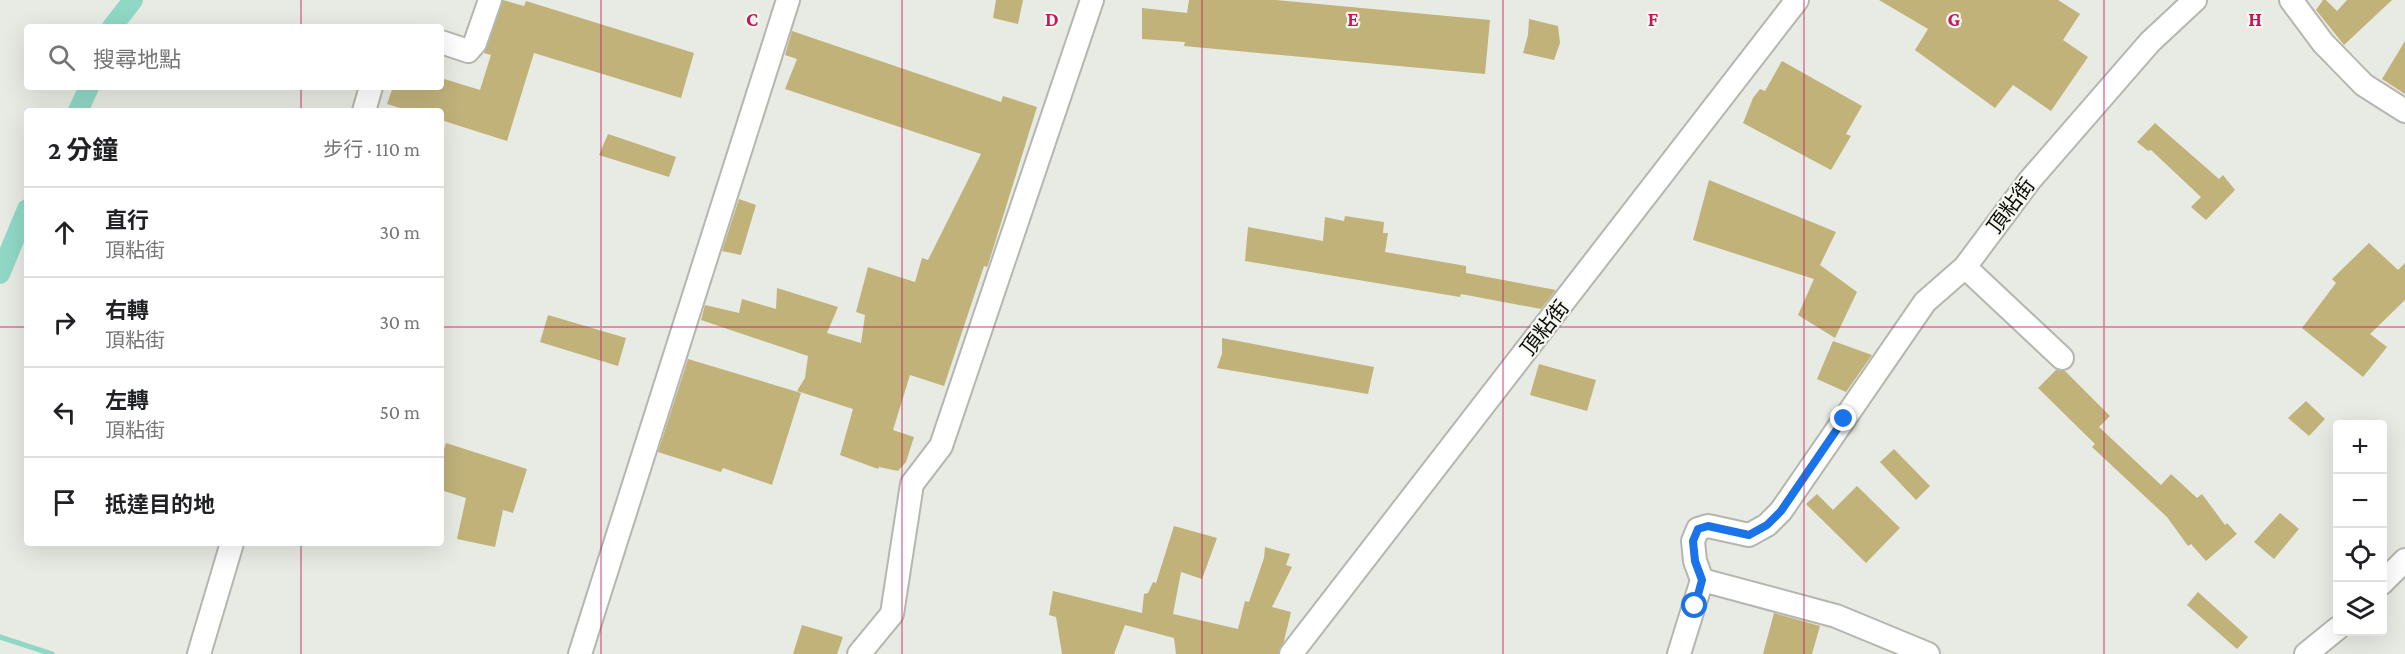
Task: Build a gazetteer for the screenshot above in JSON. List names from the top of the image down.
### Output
{
  "streets": {
    "street": ["頂粘街"]
  },
  "page": {
    "search": "搜尋地點",
    "heading": ["2 分鐘", "步行 · 110 m"],
    "list": [
      ["直行", "頂粘街", "30 m"],
      ["右轉", "頂粘街", "30 m"],
      ["左轉", "頂粘街", "50 m"],
      "抵達目的地"
    ],
    "map_buttons": ["+", "−"]
  },
  "grid": {
    "columns": [
      "C",
      "D",
      "E",
      "F",
      "G",
      "H"
    ]
  }
}
